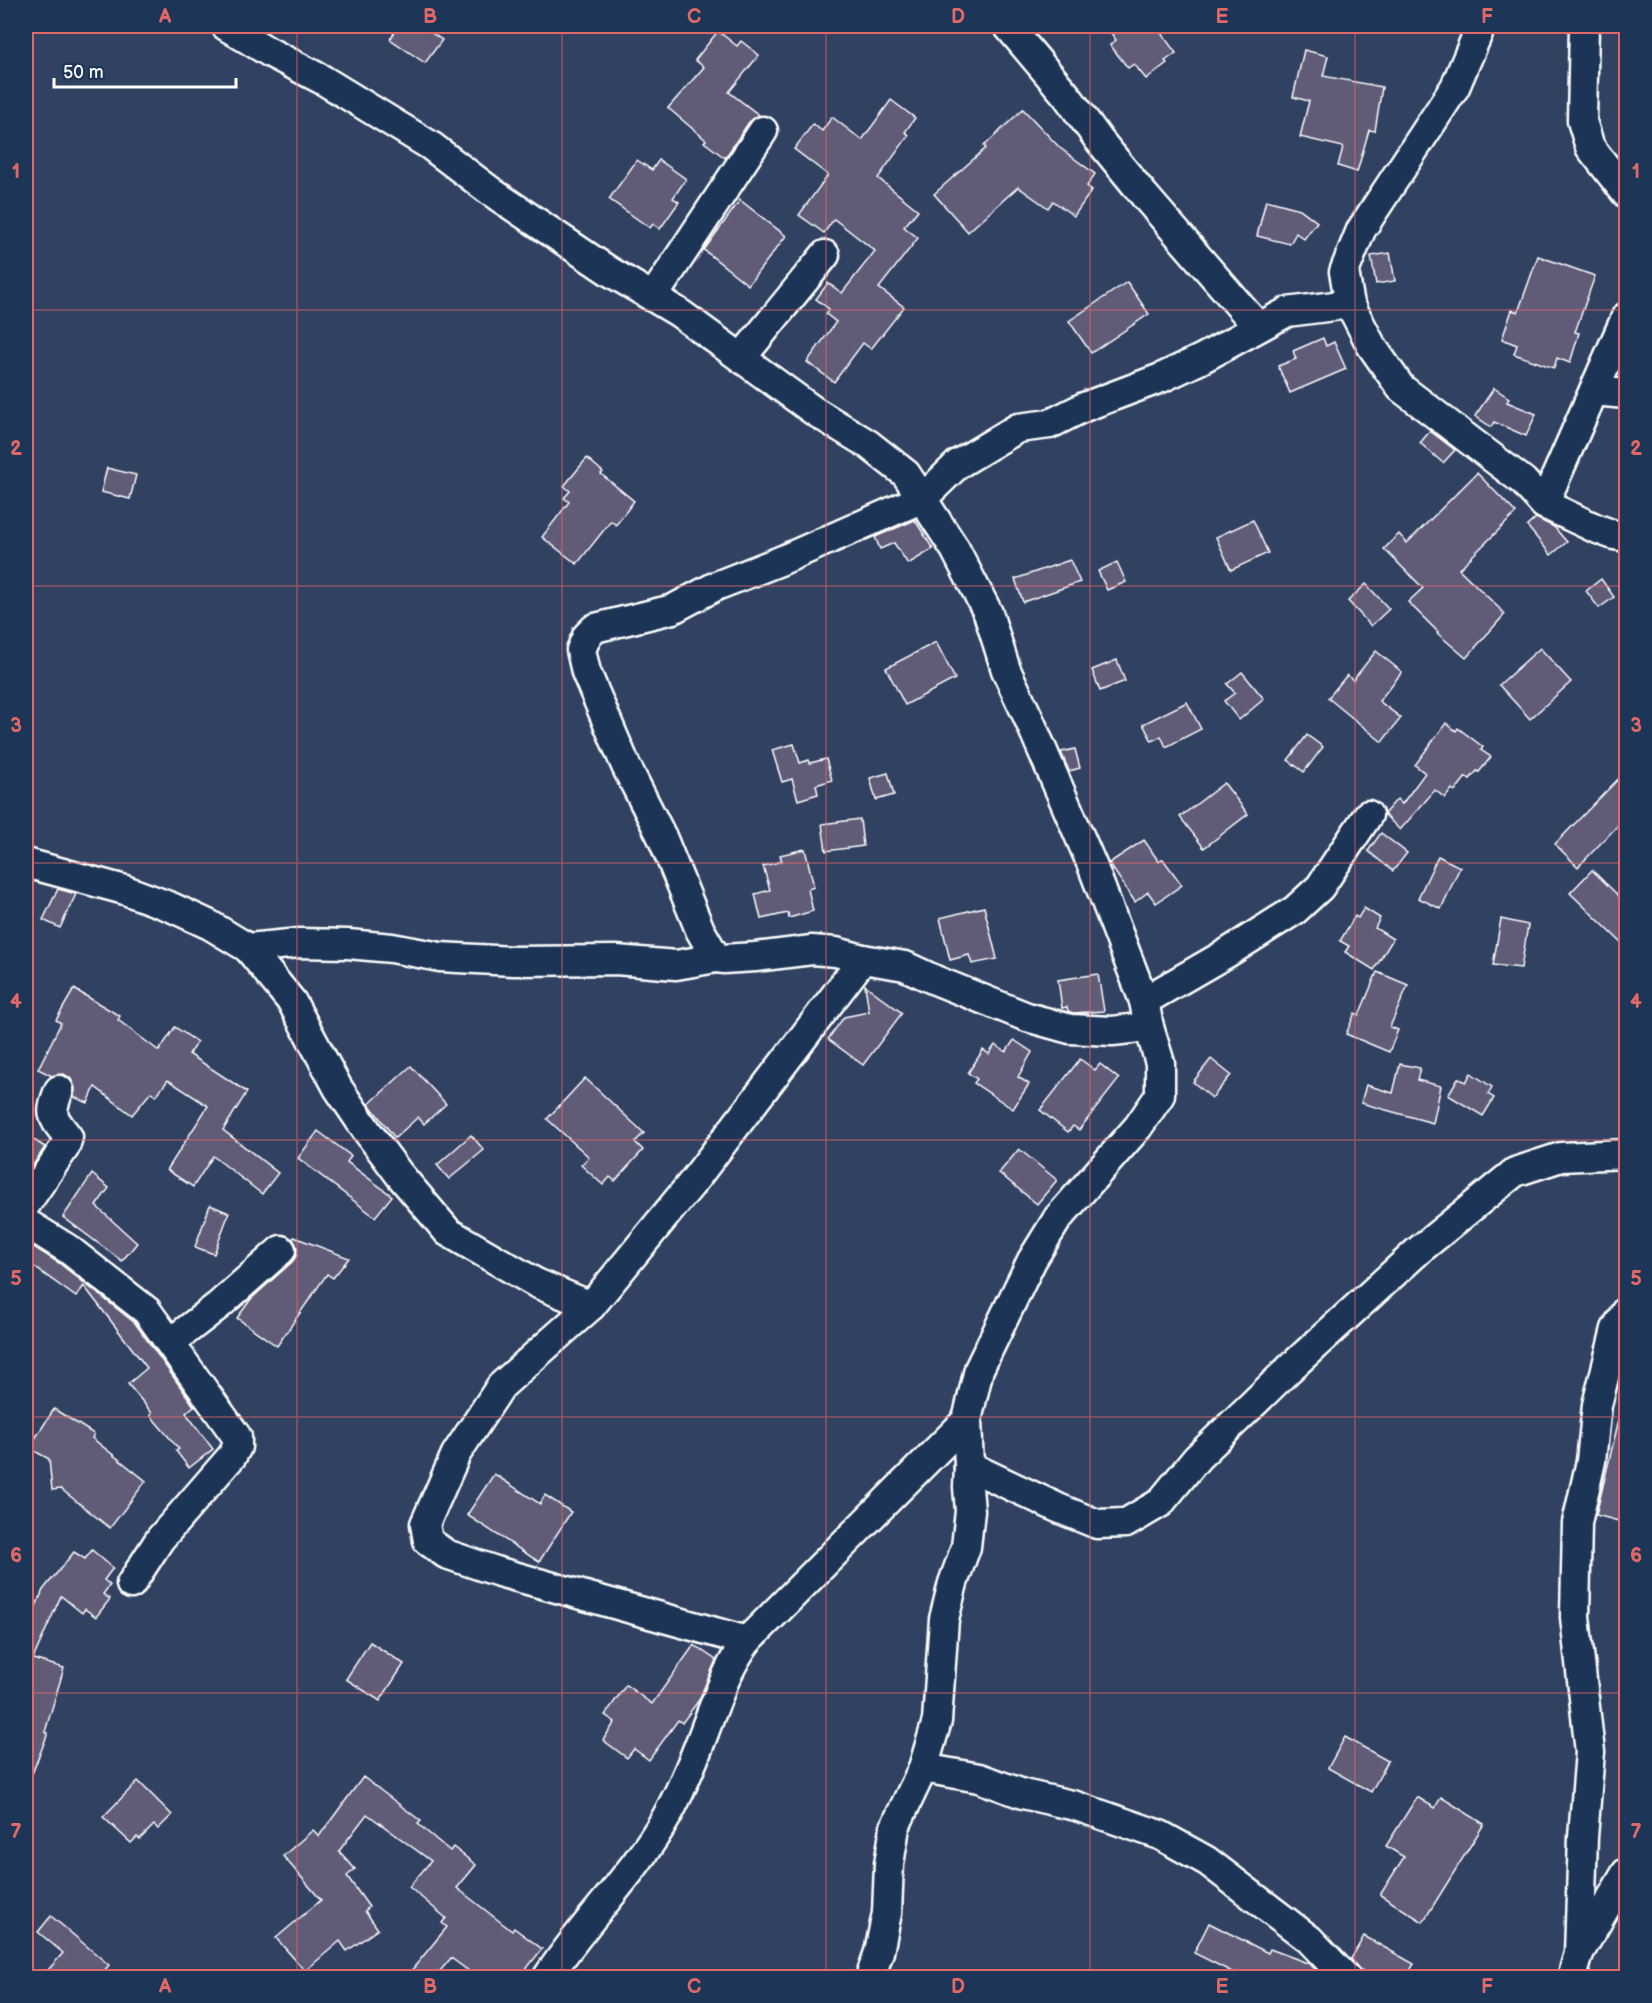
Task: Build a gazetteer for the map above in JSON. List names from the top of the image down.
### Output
{
  "scale_bar": "50 m",
  "grid": {
    "columns": [
      "A",
      "B",
      "C",
      "D",
      "E",
      "F"
    ],
    "rows": [
      "1",
      "2",
      "3",
      "4",
      "5",
      "6",
      "7"
    ]
  }
}
